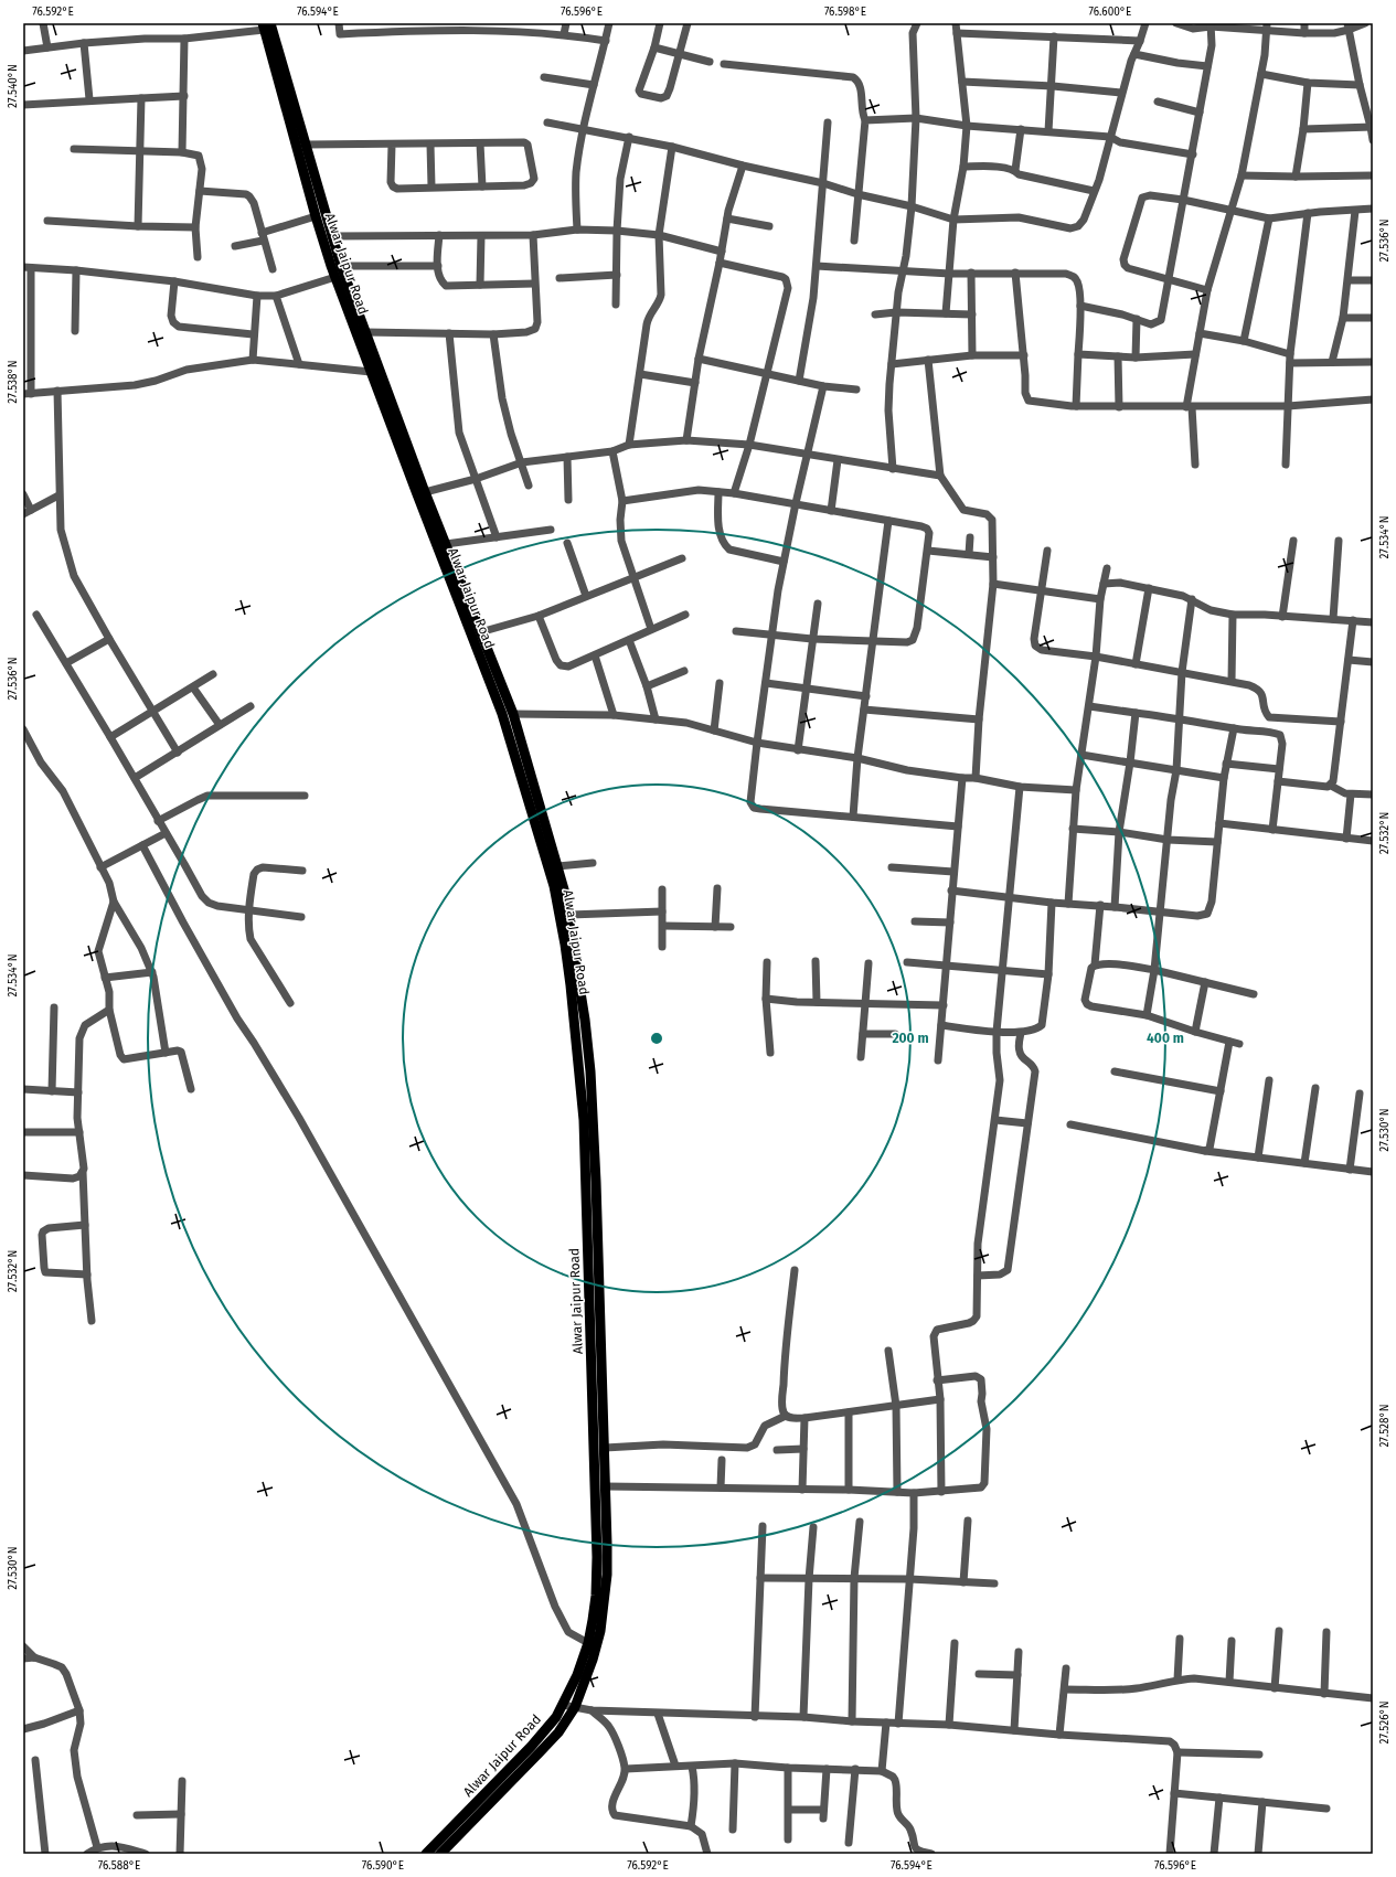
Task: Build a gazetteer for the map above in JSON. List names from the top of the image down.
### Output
{
  "streets": {
    "main road": ["Alwar Jaipur Road"]
  },
  "coordinates": [
    "76.592°E",
    "76.594°E",
    "76.596°E",
    "76.598°E",
    "76.600°E",
    "27.540°N",
    "27.536°N",
    "27.538°N",
    "27.534°N",
    "27.532°N",
    "27.530°N",
    "27.528°N",
    "27.526°N",
    "76.588°E",
    "76.590°E"
  ],
  "rings": ["200 m", "400 m"]
}
